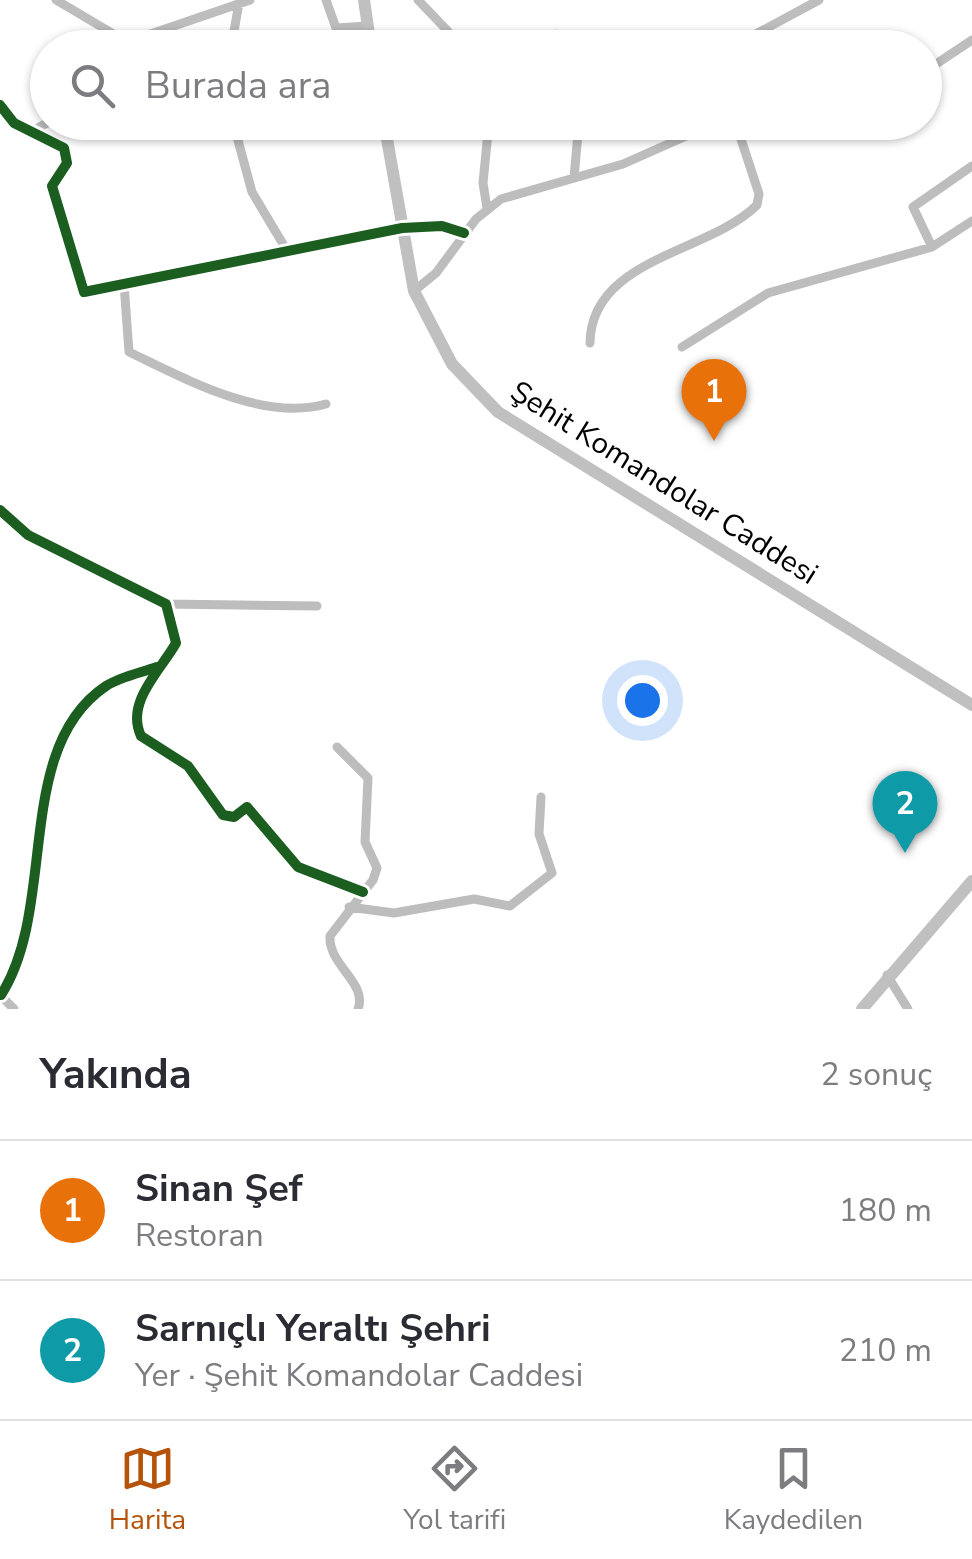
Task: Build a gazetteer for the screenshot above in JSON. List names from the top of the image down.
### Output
{
  "streets": {
    "main road": ["Şehit Komandolar Caddesi"]
  },
  "page": {
    "search": "Burada ara",
    "pins": ["1", "2"],
    "heading": ["Yakında", "2 sonuç"],
    "list": [
      {
        "mark": "1",
        "name": "Sinan Şef",
        "note": "Restoran",
        "value": "180 m"
      },
      {
        "mark": "2",
        "name": "Sarnıçlı Yeraltı Şehri",
        "note": "Yer · Şehit Komandolar Caddesi",
        "value": "210 m"
      }
    ],
    "nav": ["Harita", "Yol tarifi", "Kaydedilen"]
  }
}
